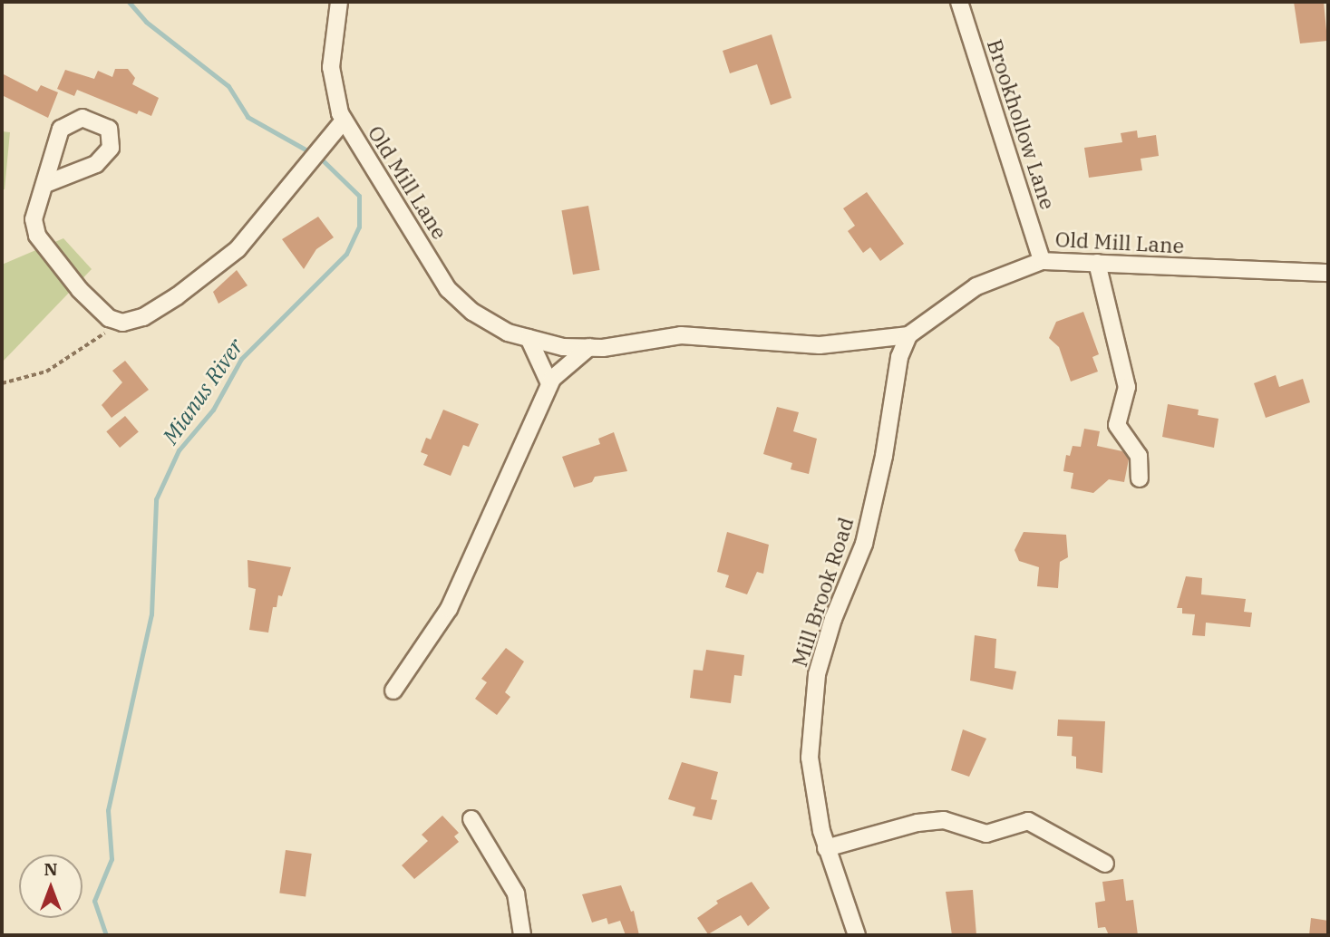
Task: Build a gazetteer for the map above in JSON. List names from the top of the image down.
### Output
{
  "streets": {
    "street": ["Brookhollow Lane", "Old Mill Lane", "Mill Brook Road"]
  },
  "crossings": [
    ["Brookhollow Lane", "Old Mill Lane"],
    ["Old Mill Lane", "Mill Brook Road"]
  ],
  "water": ["Mianus River"],
  "north": "top"
}
